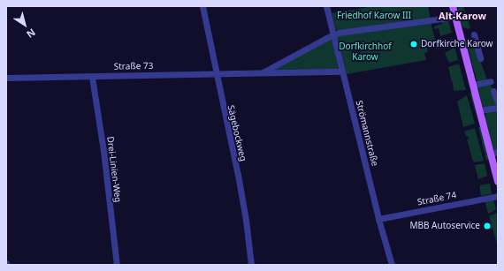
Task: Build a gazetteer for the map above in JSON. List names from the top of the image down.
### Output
{
  "streets": {
    "street": [
      "Straße 73",
      "Sägebockweg",
      "Strömannstraße",
      "Drei-Linien-Weg",
      "Straße 74"
    ]
  },
  "crossings": [
    ["Straße 73", "Sägebockweg"],
    ["Straße 73", "Strömannstraße"],
    ["Straße 73", "Drei-Linien-Weg"],
    ["Strömannstraße", "Straße 74"]
  ],
  "districts": ["Alt-Karow"],
  "parks": ["Friedhof Karow III", "Dorfkirchhof Karow"],
  "places": ["Dorfkirche Karow", "MBB Autoservice"],
  "north": "bottom right"
}
